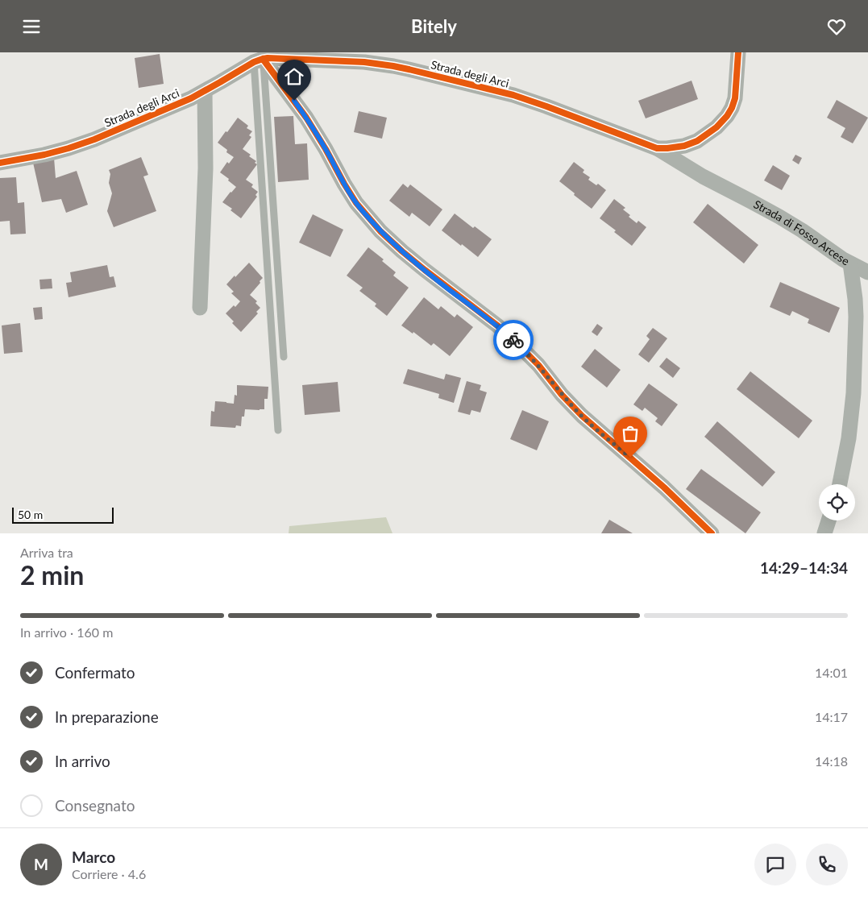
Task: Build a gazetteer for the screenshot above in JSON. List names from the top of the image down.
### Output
{
  "streets": {
    "street": ["Strada degli Arci", "Strada di Fosso Arcese"]
  },
  "crossings": [
    ["Strada degli Arci", "Strada di Fosso Arcese"]
  ],
  "scale_bar": "50 m",
  "page": {
    "header": "Bitely",
    "scale": "50 m",
    "heading": ["2 min", "Arriva tra", "14:29–14:34"],
    "panel": ["Marco", "Corriere · 4.6"],
    "bar": "In arrivo · 160 m",
    "list": [
      ["Confermato", "14:01"],
      ["In preparazione", "14:17"],
      ["In arrivo", "14:18"],
      "Consegnato"
    ],
    "round": "M"
  }
}
